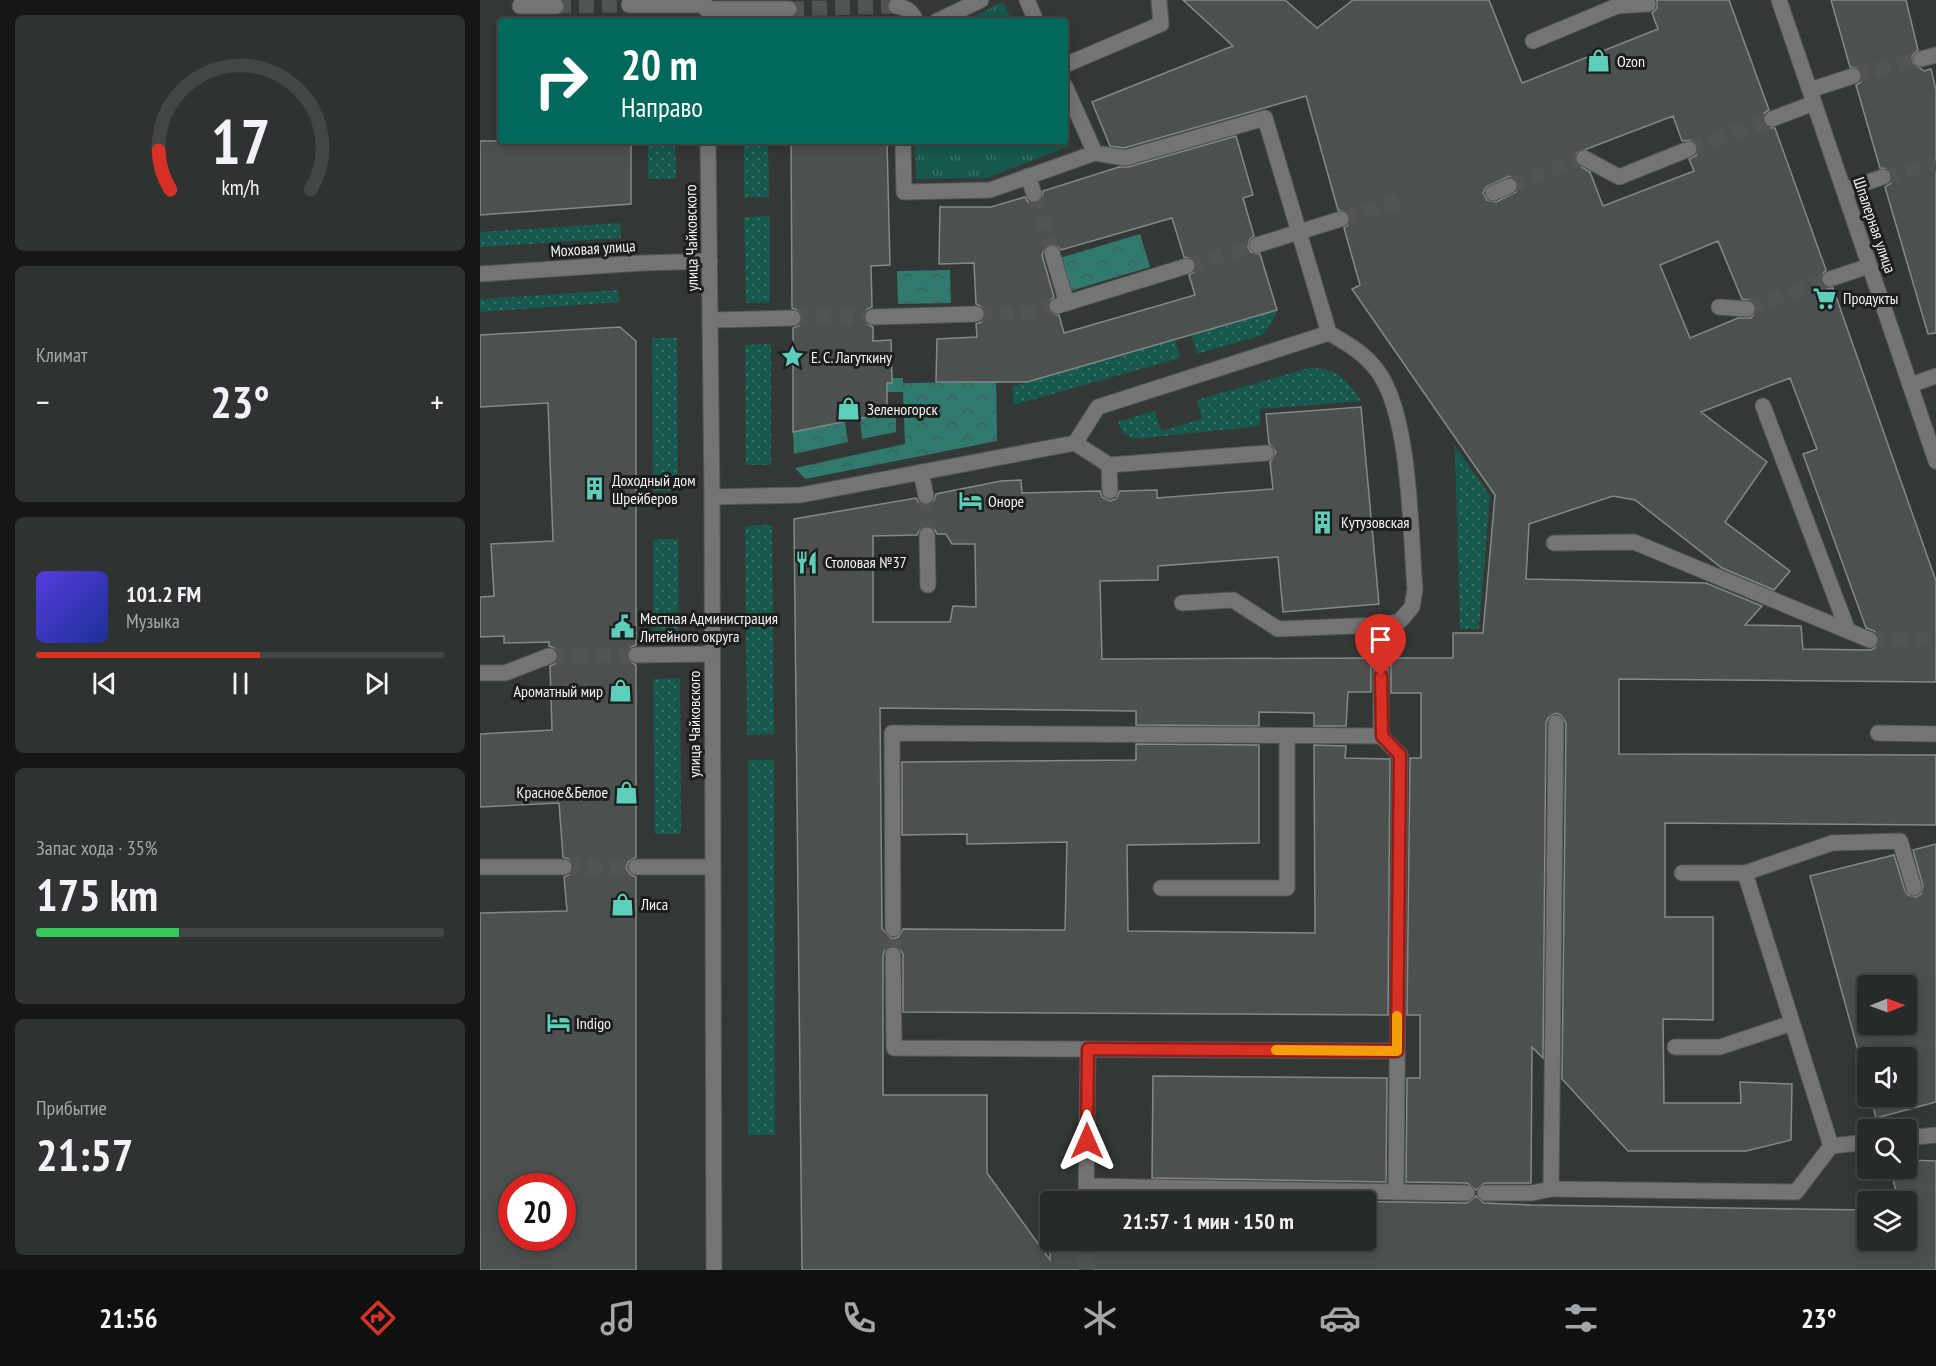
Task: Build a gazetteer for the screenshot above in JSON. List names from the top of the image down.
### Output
{
  "streets": {
    "street": ["Шпалерная улица", "улица Чайковского", "Моховая улица"]
  },
  "crossings": [
    ["улица Чайковского", "Моховая улица"]
  ],
  "places": {
    "shop": [
      "Ozon",
      "Зеленогорск",
      "Ароматный мир",
      "Красное&Белое",
      "Лиса"
    ],
    "supermarket": ["Продукты"],
    "place": ["Е. С. Лагуткину"],
    "building": ["Доходный дом Шрейберов", "Кутузовская"],
    "hotel": ["Оноре", "Indigo"],
    "restaurant": ["Столовая №37"],
    "public building": ["Местная Администрация Литейного округа"]
  },
  "north": "right",
  "page": {
    "turn": ["20 m", "Направо"],
    "tile": [
      "Климат",
      ["Запас хода · 35%", "175 km"],
      ["Прибытие", "21:57"]
    ],
    "heat": ["−", "23°", "+"],
    "song": ["101.2 FM", "Музыка"],
    "limit": "20",
    "trip": "21:57 · 1 мин · 150 m",
    "tabs": ["21:56", "23°"],
    "gauge": ["17", "km/h"]
  }
}
